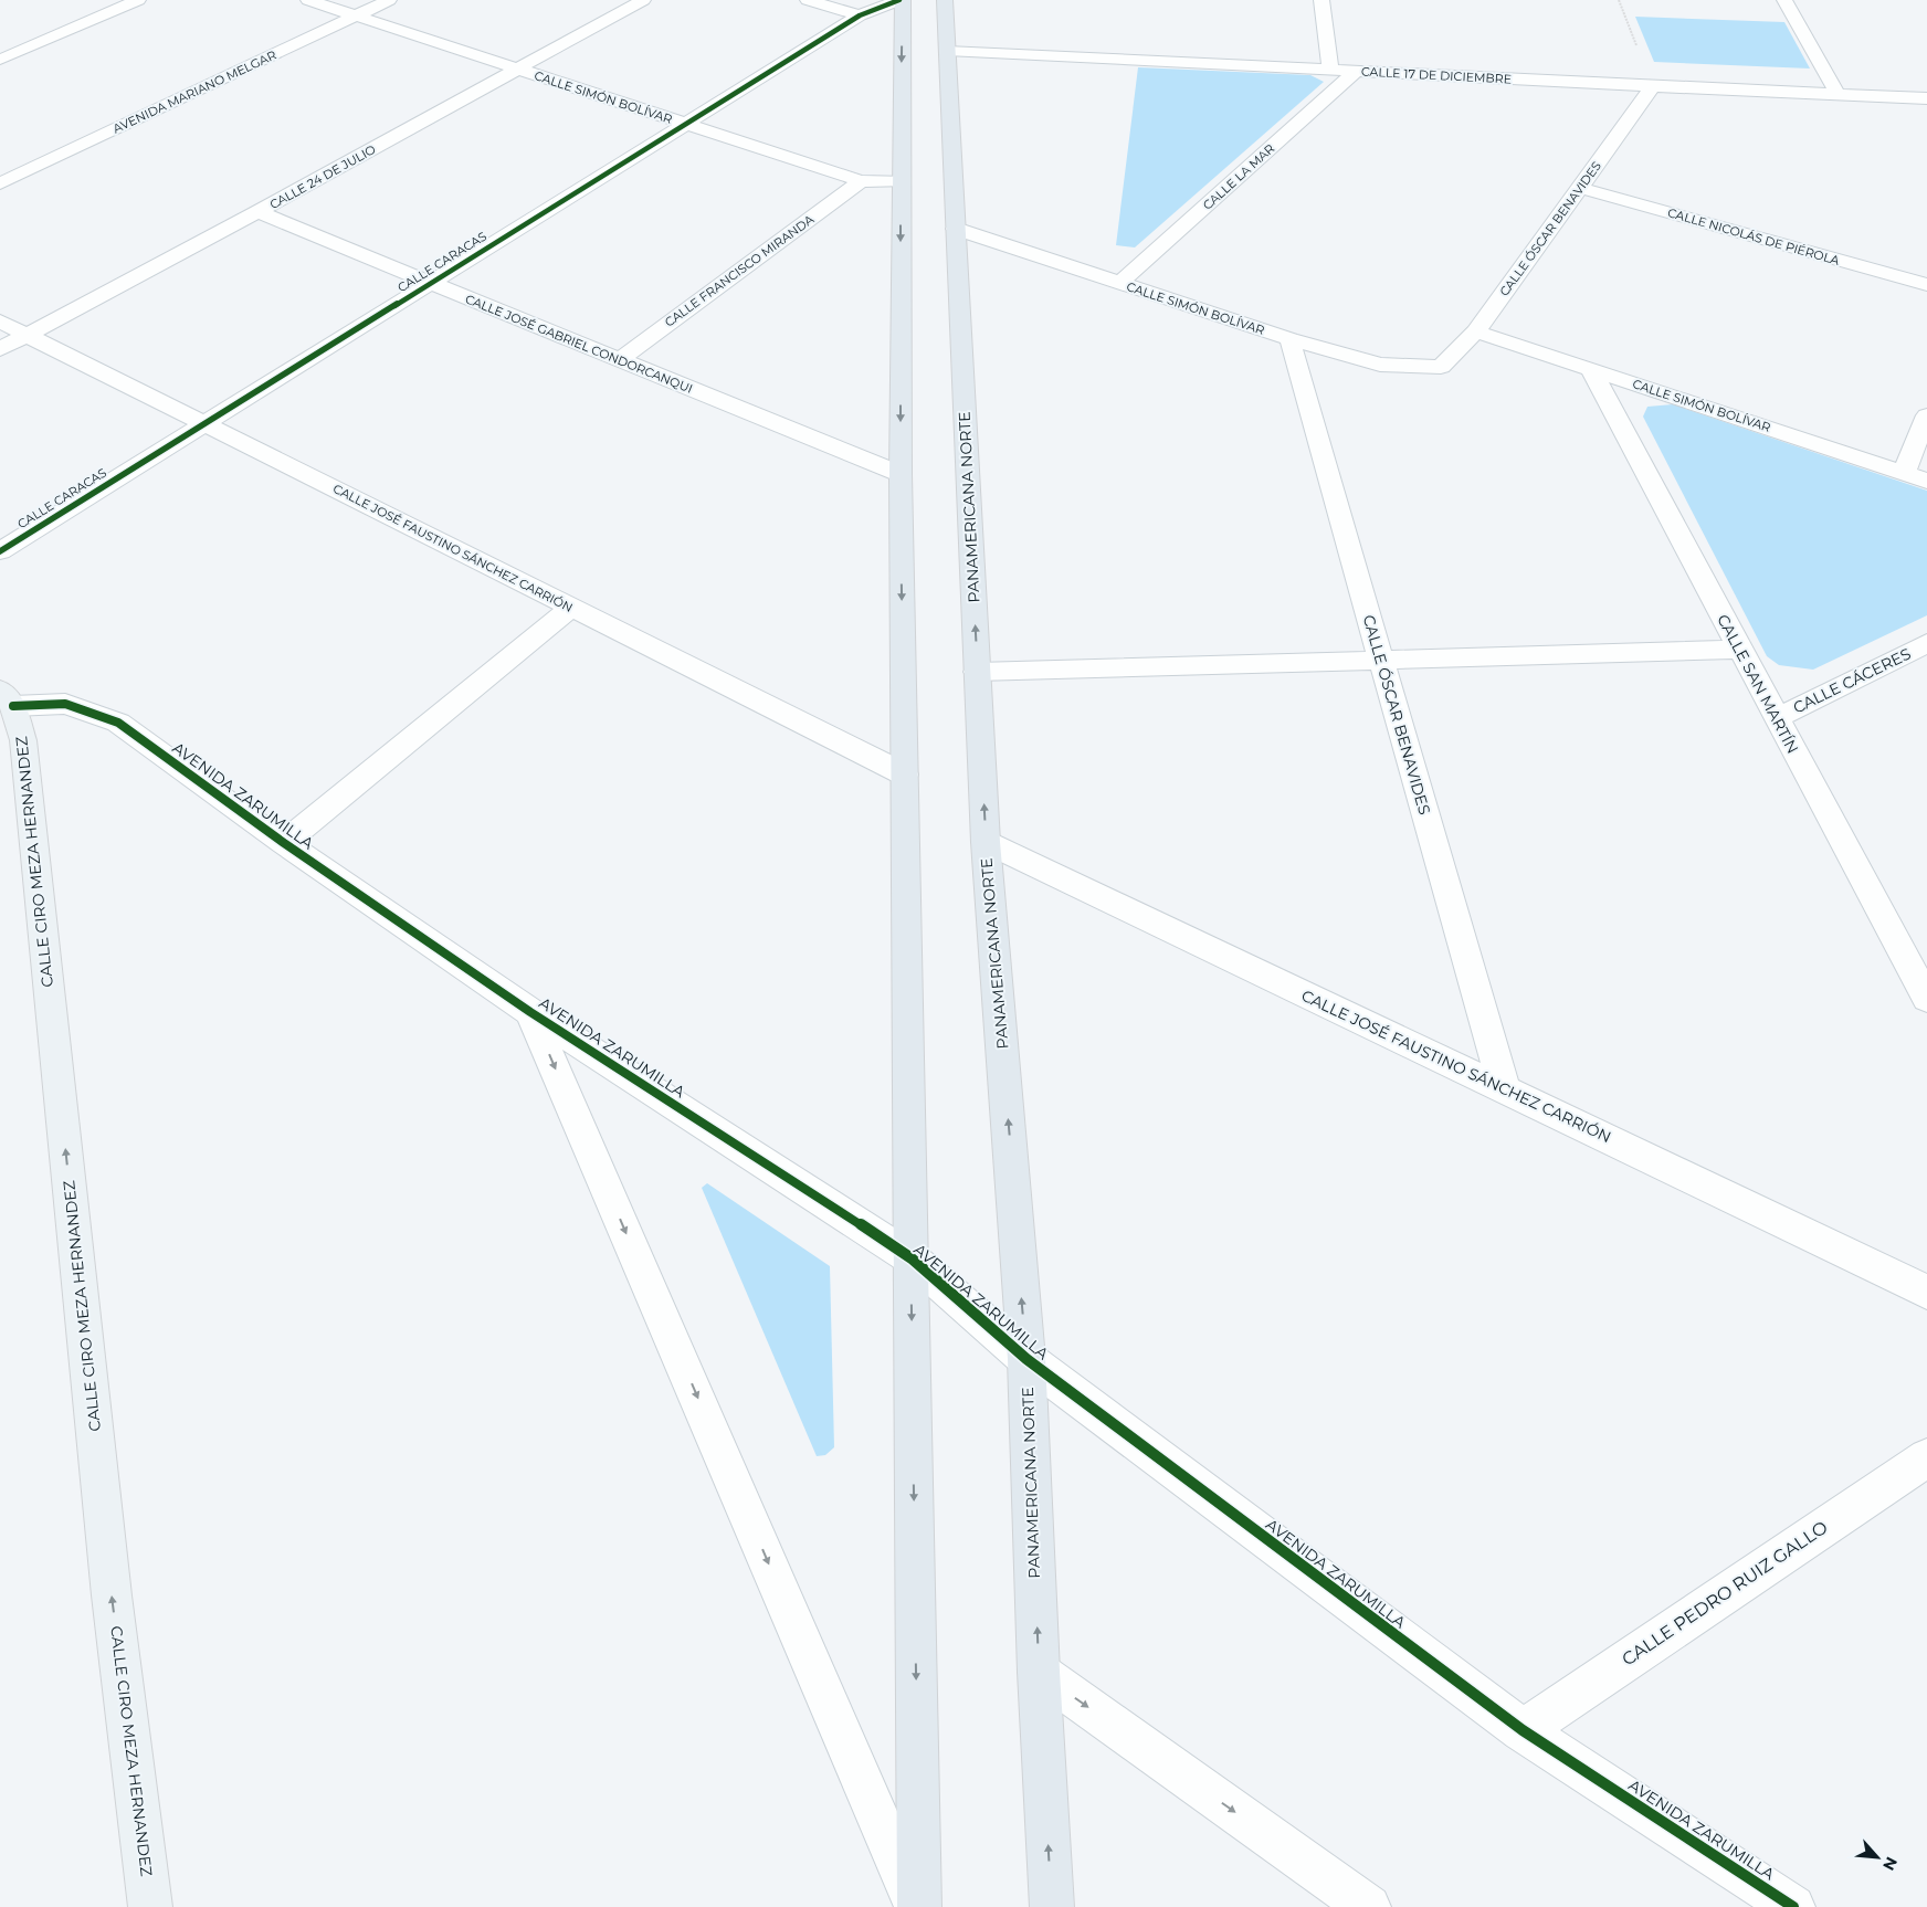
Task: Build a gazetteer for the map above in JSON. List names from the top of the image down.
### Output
{
  "streets": {
    "highway": ["PANAMERICANA NORTE"],
    "main road": ["CALLE CIRO MEZA HERNANDEZ"],
    "street": [
      "CALLE 17 DE DICIEMBRE",
      "AVENIDA MARIANO MELGAR",
      "CALLE SIMÓN BOLÍVAR",
      "CALLE 24 DE JULIO",
      "CALLE LA MAR",
      "CALLE ÓSCAR BENAVIDES",
      "CALLE NICOLÁS DE PIÉROLA",
      "CALLE CARACAS",
      "CALLE FRANCISCO MIRANDA",
      "CALLE JOSÉ GABRIEL CONDORCANQUI",
      "CALLE JOSÉ FAUSTINO SÁNCHEZ CARRIÓN",
      "CALLE CÁCERES",
      "CALLE SAN MARTÍN",
      "AVENIDA ZARUMILLA",
      "CALLE PEDRO RUIZ GALLO"
    ]
  },
  "crossings": [
    ["CALLE 17 DE DICIEMBRE", "CALLE LA MAR"],
    ["CALLE 17 DE DICIEMBRE", "CALLE ÓSCAR BENAVIDES"],
    ["CALLE 17 DE DICIEMBRE", "PANAMERICANA NORTE"],
    ["AVENIDA MARIANO MELGAR", "CALLE SIMÓN BOLÍVAR"],
    ["CALLE SIMÓN BOLÍVAR", "CALLE 24 DE JULIO"],
    ["CALLE SIMÓN BOLÍVAR", "CALLE LA MAR"],
    ["CALLE SIMÓN BOLÍVAR", "CALLE ÓSCAR BENAVIDES"],
    ["CALLE SIMÓN BOLÍVAR", "CALLE CARACAS"],
    ["CALLE SIMÓN BOLÍVAR", "CALLE FRANCISCO MIRANDA"],
    ["CALLE SIMÓN BOLÍVAR", "PANAMERICANA NORTE"],
    ["CALLE SIMÓN BOLÍVAR", "CALLE SAN MARTÍN"],
    ["CALLE 24 DE JULIO", "CALLE JOSÉ GABRIEL CONDORCANQUI"],
    ["CALLE 24 DE JULIO", "CALLE JOSÉ FAUSTINO SÁNCHEZ CARRIÓN"],
    ["CALLE ÓSCAR BENAVIDES", "CALLE NICOLÁS DE PIÉROLA"],
    ["CALLE ÓSCAR BENAVIDES", "CALLE JOSÉ FAUSTINO SÁNCHEZ CARRIÓN"],
    ["CALLE CARACAS", "CALLE JOSÉ GABRIEL CONDORCANQUI"],
    ["CALLE CARACAS", "CALLE JOSÉ FAUSTINO SÁNCHEZ CARRIÓN"],
    ["CALLE FRANCISCO MIRANDA", "CALLE JOSÉ GABRIEL CONDORCANQUI"],
    ["PANAMERICANA NORTE", "CALLE JOSÉ FAUSTINO SÁNCHEZ CARRIÓN"],
    ["PANAMERICANA NORTE", "AVENIDA ZARUMILLA"],
    ["CALLE CÁCERES", "CALLE SAN MARTÍN"],
    ["AVENIDA ZARUMILLA", "CALLE CIRO MEZA HERNANDEZ"],
    ["AVENIDA ZARUMILLA", "CALLE PEDRO RUIZ GALLO"]
  ],
  "one_way": ["CALLE CIRO MEZA HERNANDEZ"],
  "north": "bottom right"
}
